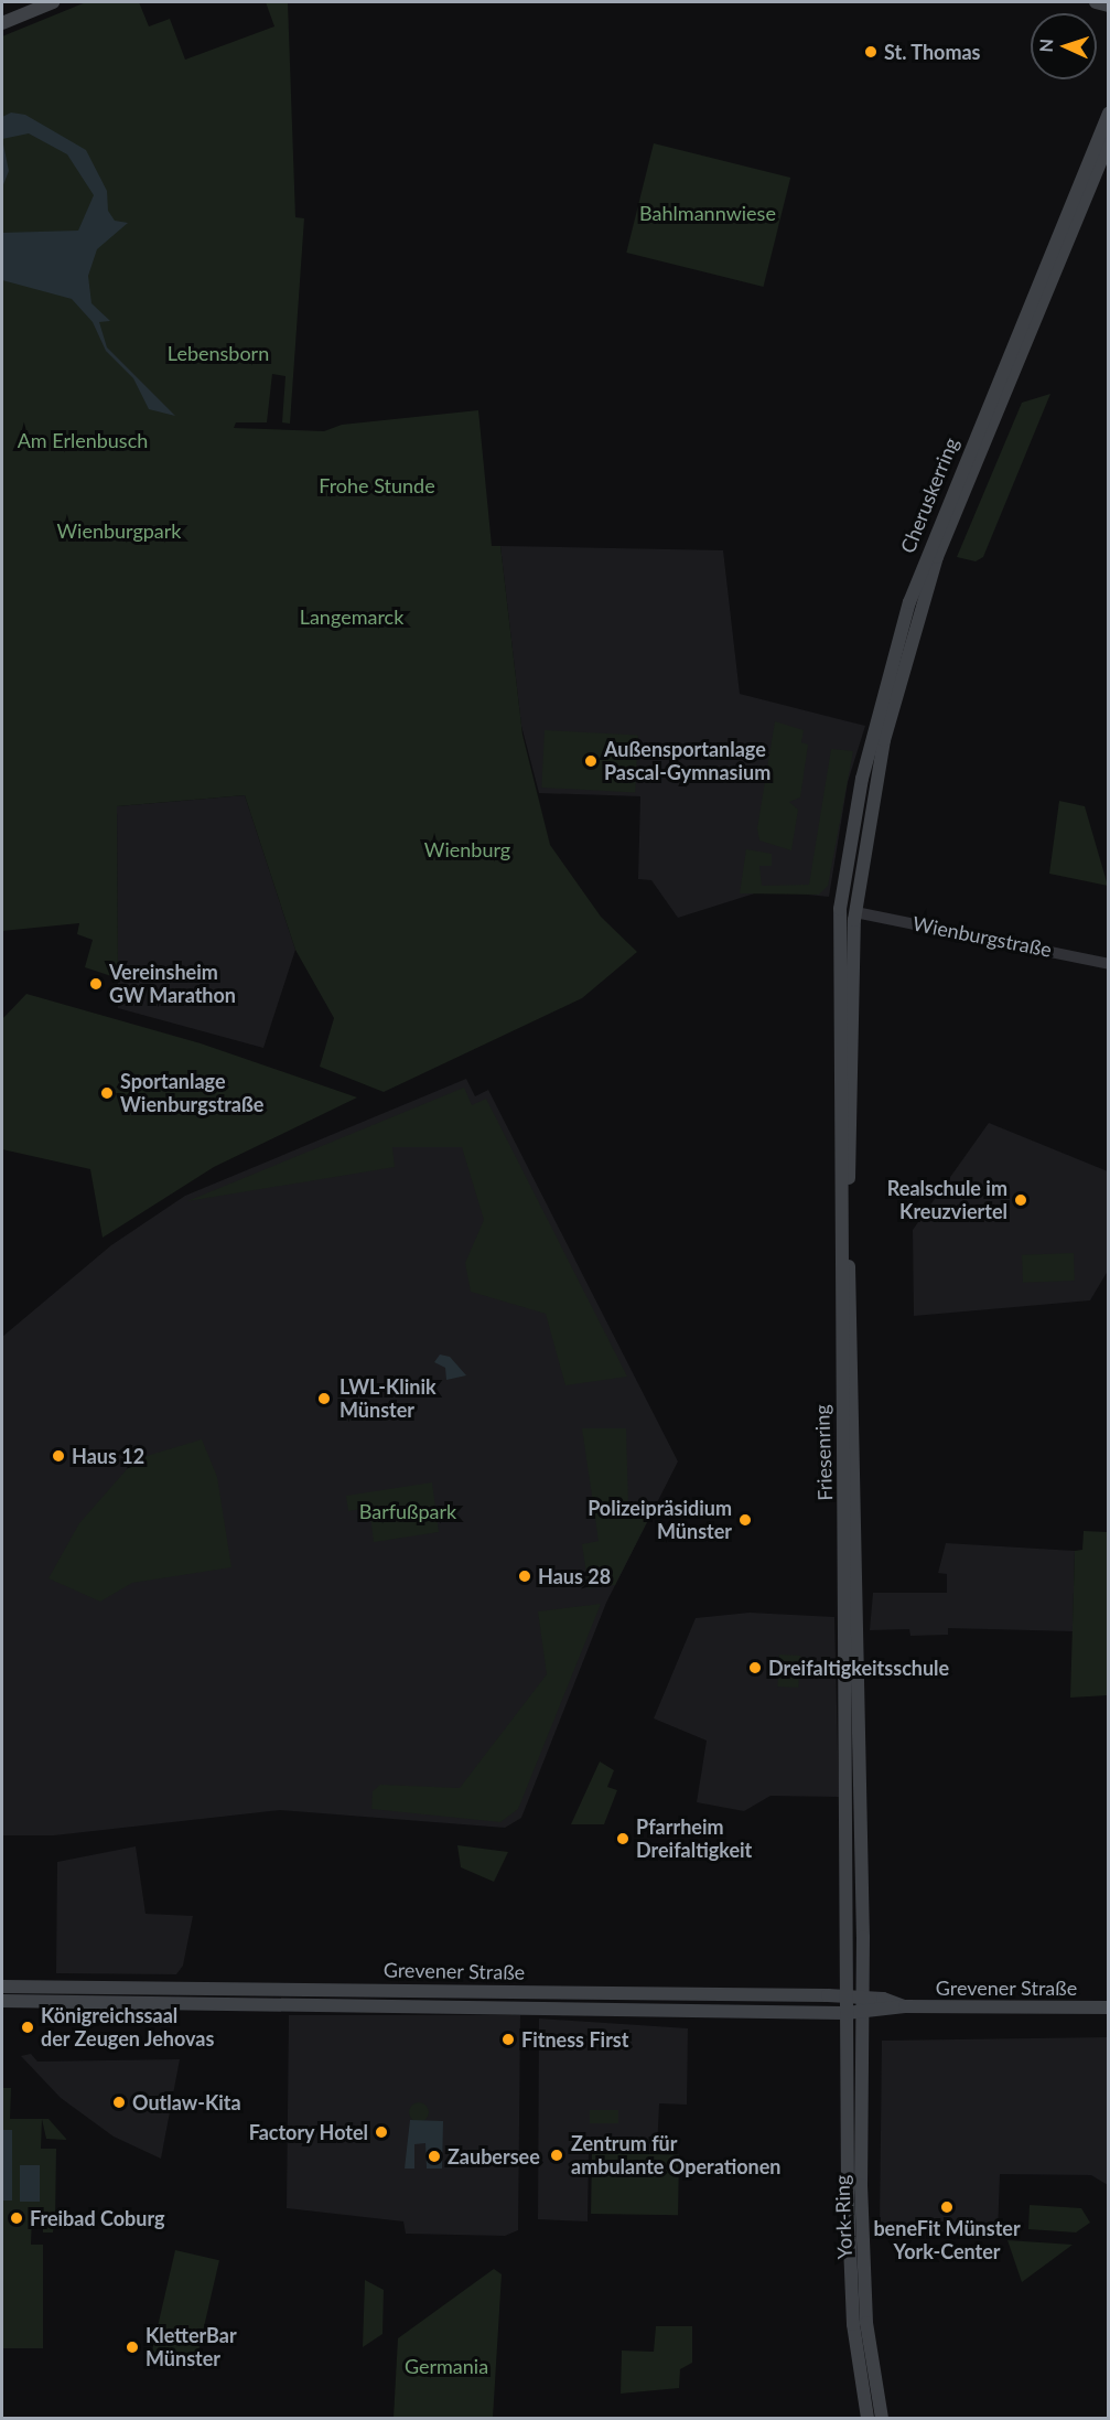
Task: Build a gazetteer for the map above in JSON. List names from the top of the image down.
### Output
{
  "streets": {
    "main road": [
      "Cheruskerring",
      "Friesenring",
      "Grevener Straße",
      "York-Ring"
    ],
    "street": ["Wienburgstraße"]
  },
  "crossings": [
    ["Cheruskerring", "Wienburgstraße"],
    ["Cheruskerring", "Friesenring"],
    ["Wienburgstraße", "Friesenring"],
    ["Friesenring", "Grevener Straße"],
    ["Friesenring", "York-Ring"],
    ["Grevener Straße", "York-Ring"]
  ],
  "parks": [
    "Bahlmannwiese",
    "Lebensborn",
    "Am Erlenbusch",
    "Frohe Stunde",
    "Wienburgpark",
    "Langemarck",
    "Wienburg",
    "Barfußpark",
    "Germania"
  ],
  "places": [
    "St. Thomas",
    "Außensportanlage Pascal-Gymnasium",
    "Vereinsheim GW Marathon",
    "Sportanlage Wienburgstraße",
    "Realschule im Kreuzviertel",
    "LWL-Klinik Münster",
    "Haus 12",
    "Polizeipräsidium Münster",
    "Haus 28",
    "Dreifaltigkeitsschule",
    "Pfarrheim Dreifaltigkeit",
    "Königreichssaal der Zeugen Jehovas",
    "Fitness First",
    "Outlaw-Kita",
    "Factory Hotel",
    "Zentrum für ambulante Operationen",
    "Zaubersee",
    "beneFit Münster York-Center",
    "Freibad Coburg",
    "KletterBar Münster"
  ],
  "north": "left"
}
